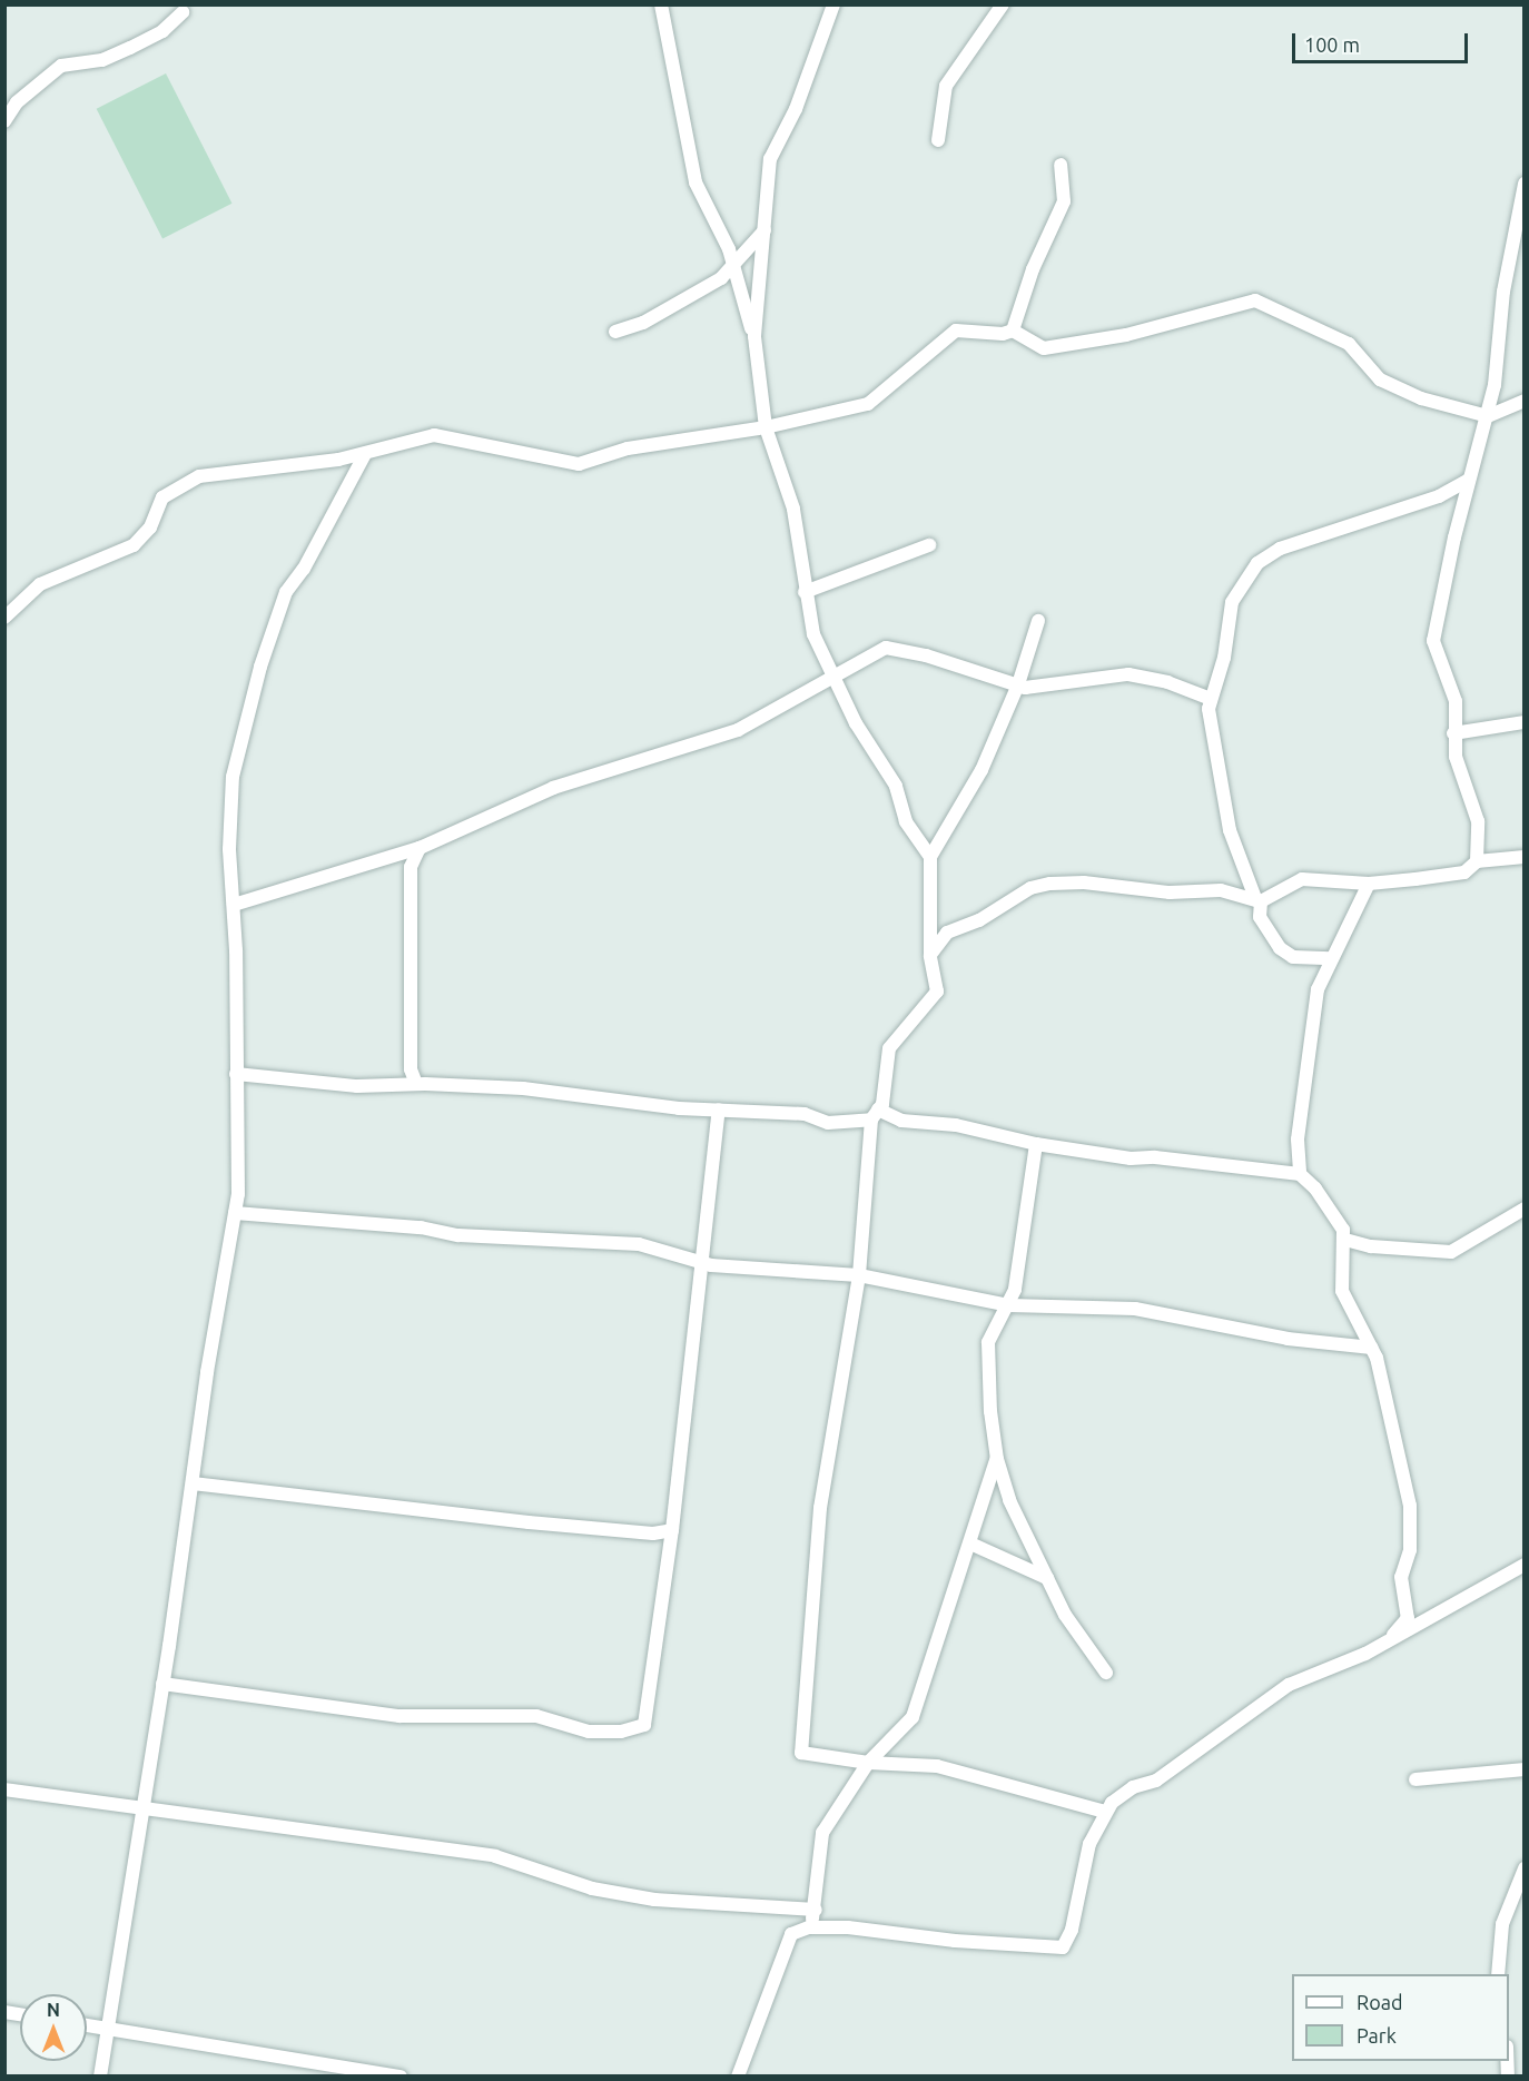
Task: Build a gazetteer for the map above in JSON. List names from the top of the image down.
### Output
{
  "legend": ["Road", "Park"],
  "scale_bar": "100 m",
  "north": "top"
}
